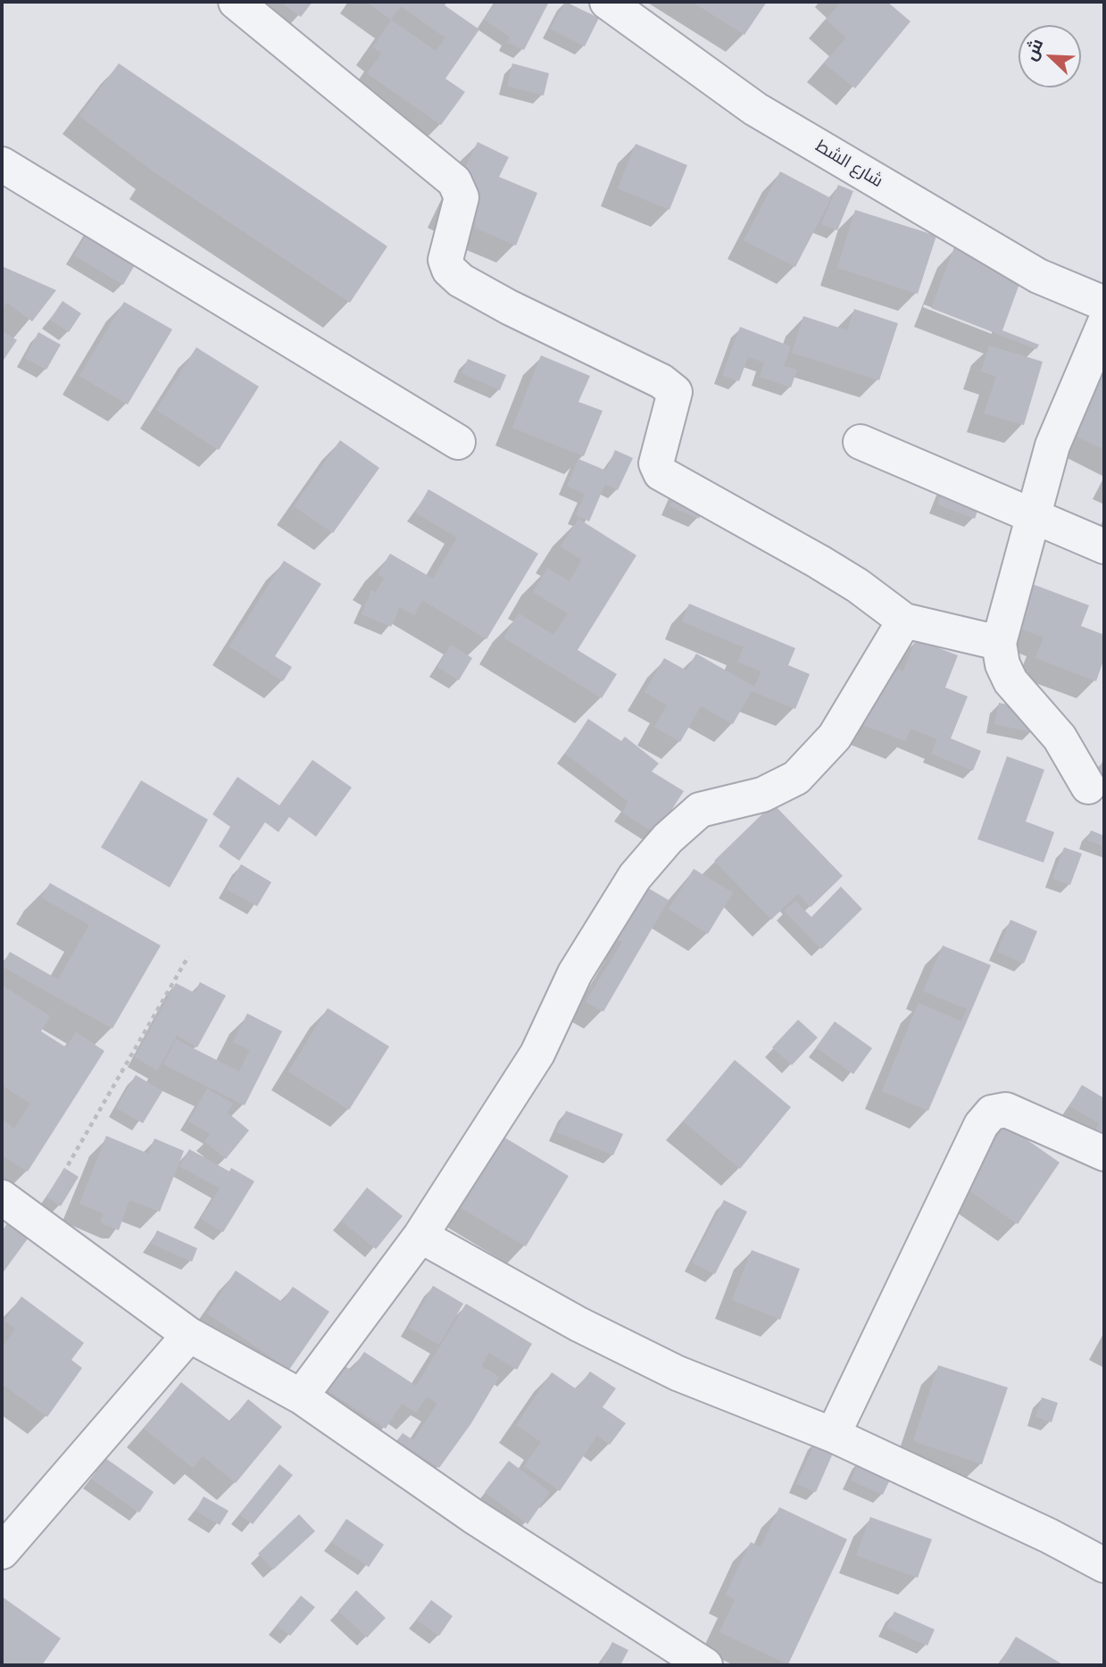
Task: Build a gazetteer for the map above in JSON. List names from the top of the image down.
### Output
{
  "streets": {
    "street": ["شارع الشط"]
  },
  "north": "top left"
}
